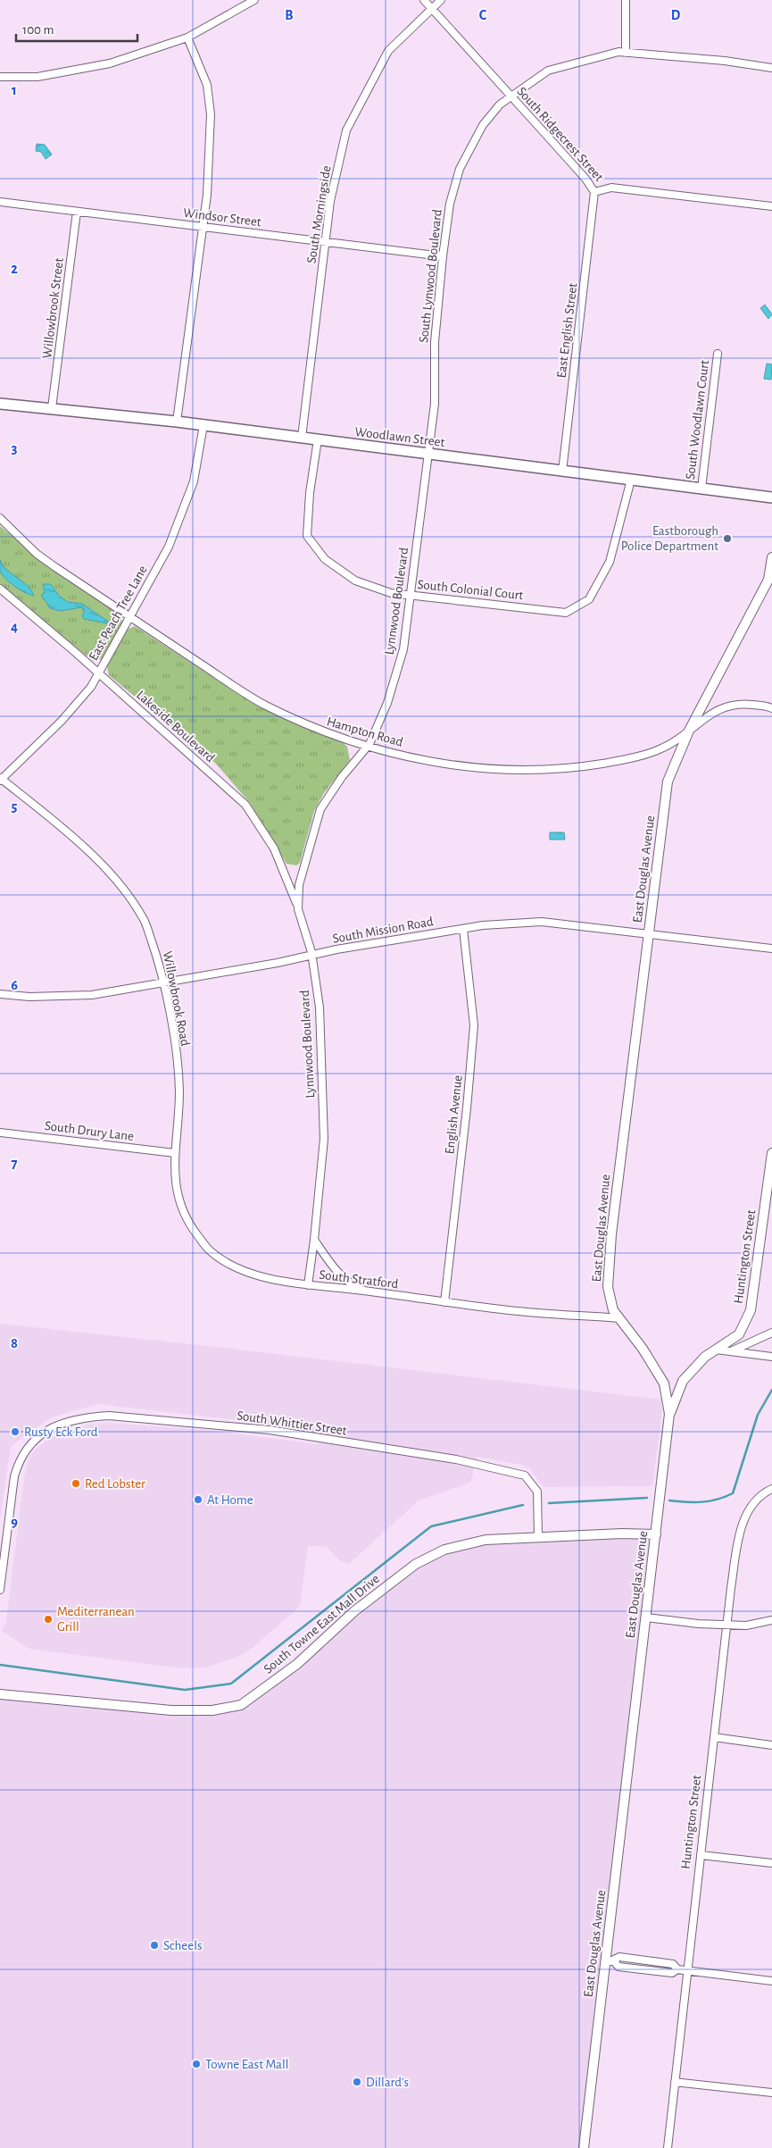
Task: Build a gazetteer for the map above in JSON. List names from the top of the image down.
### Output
{
  "streets": {
    "main road": ["Woodlawn Street"],
    "street": [
      "South Ridgecrest Street",
      "South Morningside",
      "Windsor Street",
      "South Lynwood Boulevard",
      "Willowbrook Street",
      "East English Street",
      "South Woodlawn Court",
      "South Colonial Court",
      "Lynnwood Boulevard",
      "East Peach Tree Lane",
      "Lakeside Boulevard",
      "Hampton Road",
      "East Douglas Avenue",
      "South Mission Road",
      "Willowbrook Road",
      "English Avenue",
      "South Drury Lane",
      "Huntington Street",
      "South Stratford",
      "South Whittier Street",
      "South Towne East Mall Drive"
    ]
  },
  "crossings": [
    ["South Ridgecrest Street", "South Morningside"],
    ["South Ridgecrest Street", "South Lynwood Boulevard"],
    ["South Ridgecrest Street", "East English Street"],
    ["South Morningside", "Windsor Street"],
    ["South Morningside", "Woodlawn Street"],
    ["Windsor Street", "South Lynwood Boulevard"],
    ["Windsor Street", "Willowbrook Street"],
    ["South Lynwood Boulevard", "Woodlawn Street"],
    ["South Lynwood Boulevard", "Lynnwood Boulevard"],
    ["Willowbrook Street", "Woodlawn Street"],
    ["East English Street", "Woodlawn Street"],
    ["South Woodlawn Court", "Woodlawn Street"],
    ["Woodlawn Street", "South Colonial Court"],
    ["Woodlawn Street", "Lynnwood Boulevard"],
    ["Woodlawn Street", "East Peach Tree Lane"],
    ["South Colonial Court", "Lynnwood Boulevard"],
    ["Lynnwood Boulevard", "Lakeside Boulevard"],
    ["Lynnwood Boulevard", "Hampton Road"],
    ["Lynnwood Boulevard", "South Mission Road"],
    ["Lynnwood Boulevard", "South Stratford"],
    ["East Peach Tree Lane", "Lakeside Boulevard"],
    ["East Peach Tree Lane", "Hampton Road"],
    ["East Peach Tree Lane", "Willowbrook Road"],
    ["Hampton Road", "East Douglas Avenue"],
    ["East Douglas Avenue", "South Mission Road"],
    ["East Douglas Avenue", "Huntington Street"],
    ["East Douglas Avenue", "South Stratford"],
    ["East Douglas Avenue", "South Towne East Mall Drive"],
    ["South Mission Road", "Willowbrook Road"],
    ["South Mission Road", "English Avenue"],
    ["Willowbrook Road", "South Drury Lane"],
    ["Willowbrook Road", "South Stratford"],
    ["English Avenue", "South Stratford"],
    ["South Drury Lane", "South Stratford"],
    ["South Whittier Street", "South Towne East Mall Drive"]
  ],
  "places": [
    "Eastborough Police Department",
    "Rusty Eck Ford",
    "Red Lobster",
    "At Home",
    "Mediterranean Grill",
    "Scheels",
    "Towne East Mall",
    "Dillard's"
  ],
  "scale_bar": "100 m",
  "grid": {
    "columns": ["B", "C", "D"],
    "rows": [
      "1",
      "2",
      "3",
      "4",
      "5",
      "6",
      "7",
      "8",
      "9"
    ]
  }
}
